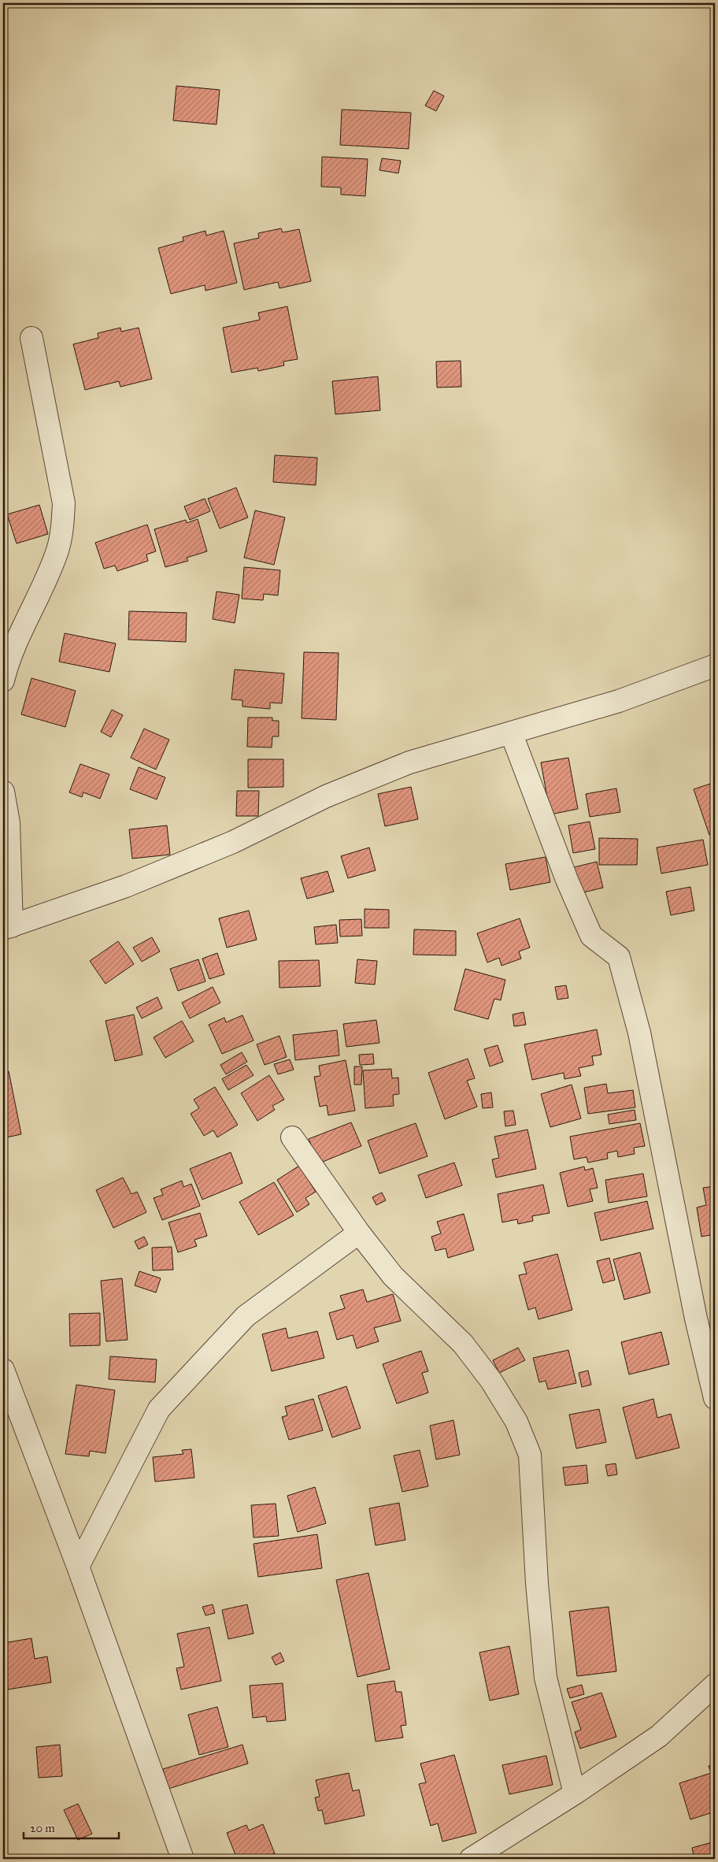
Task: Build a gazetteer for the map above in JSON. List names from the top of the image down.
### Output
{
  "scale_bar": "20 m"
}
